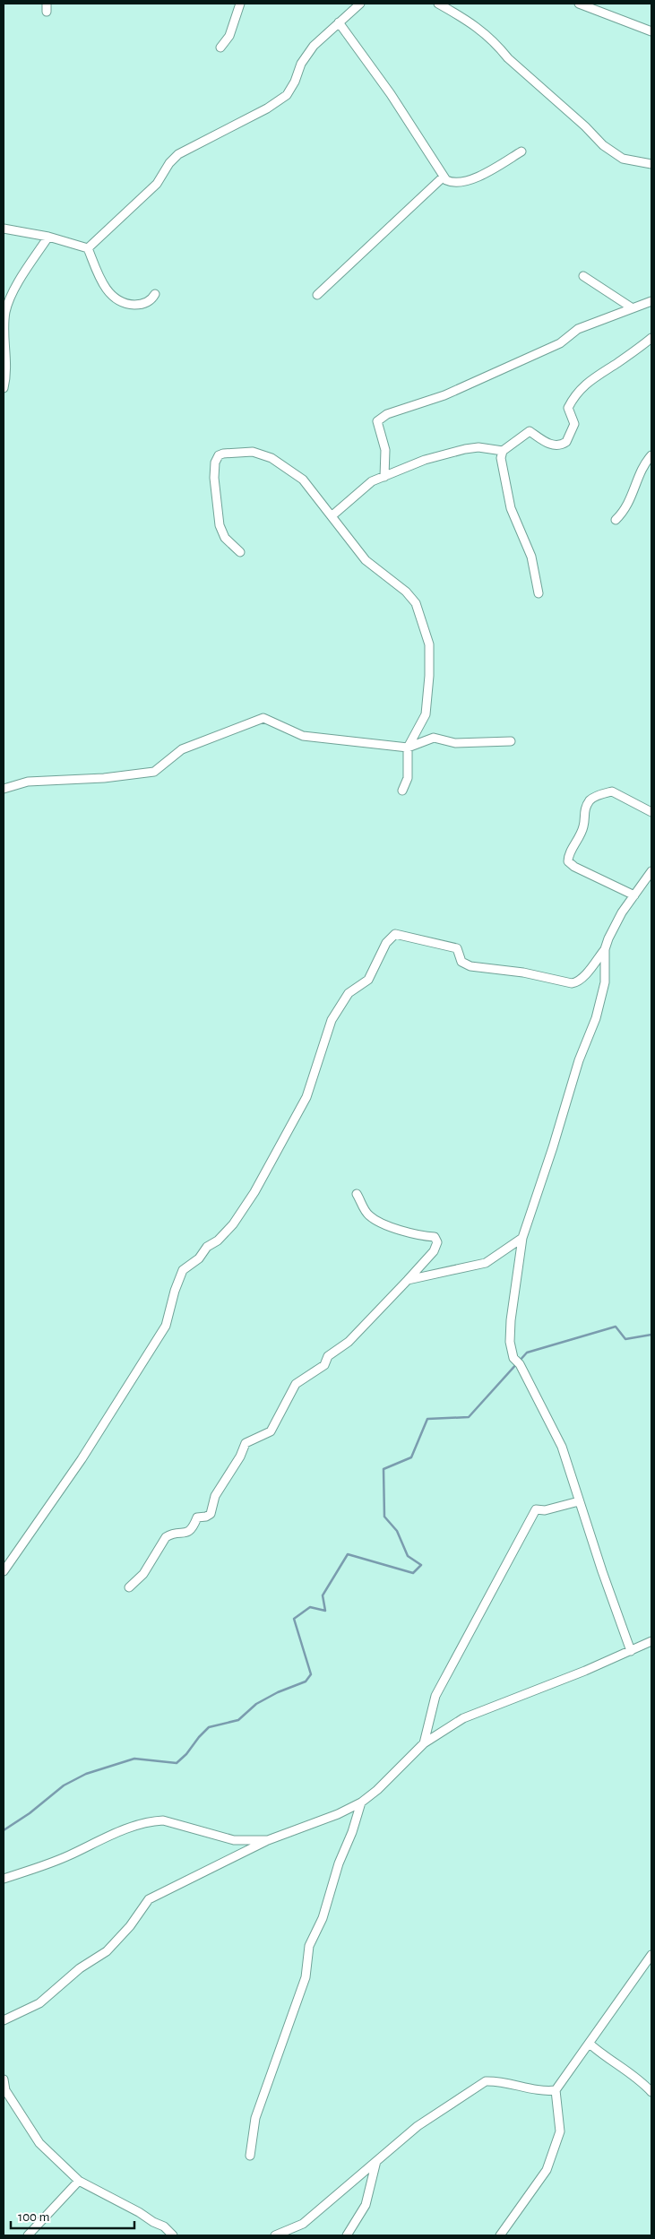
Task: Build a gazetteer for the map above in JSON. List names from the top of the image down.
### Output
{
  "scale_bar": "100 m"
}
